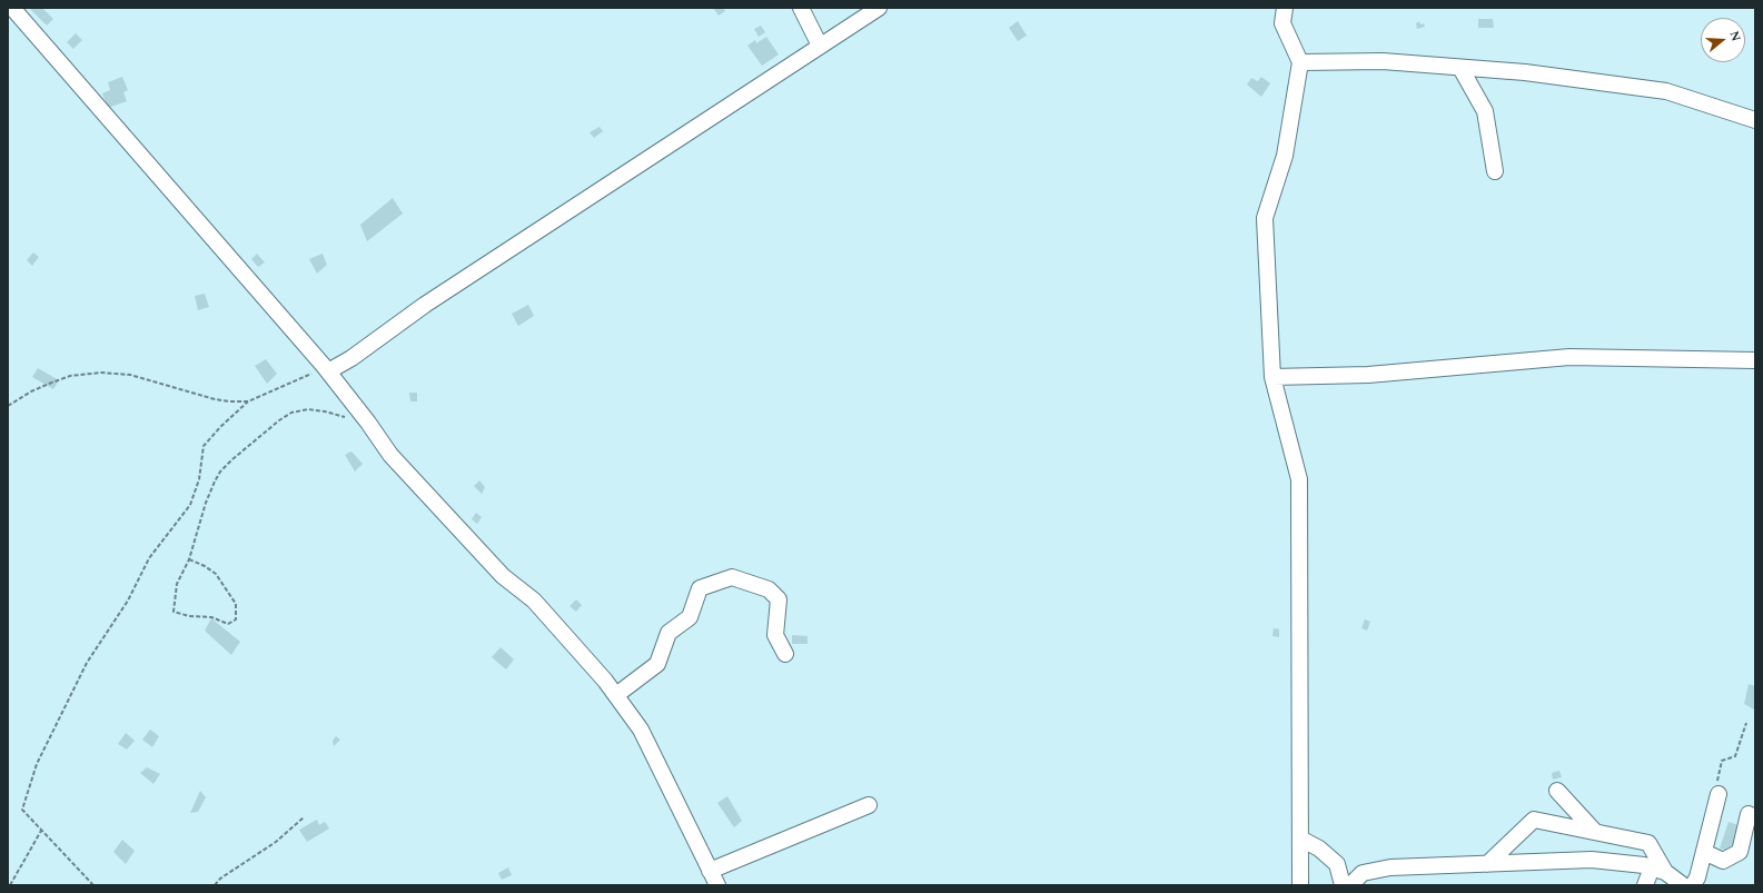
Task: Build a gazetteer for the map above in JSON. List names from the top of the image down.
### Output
{
  "north": "right"
}
